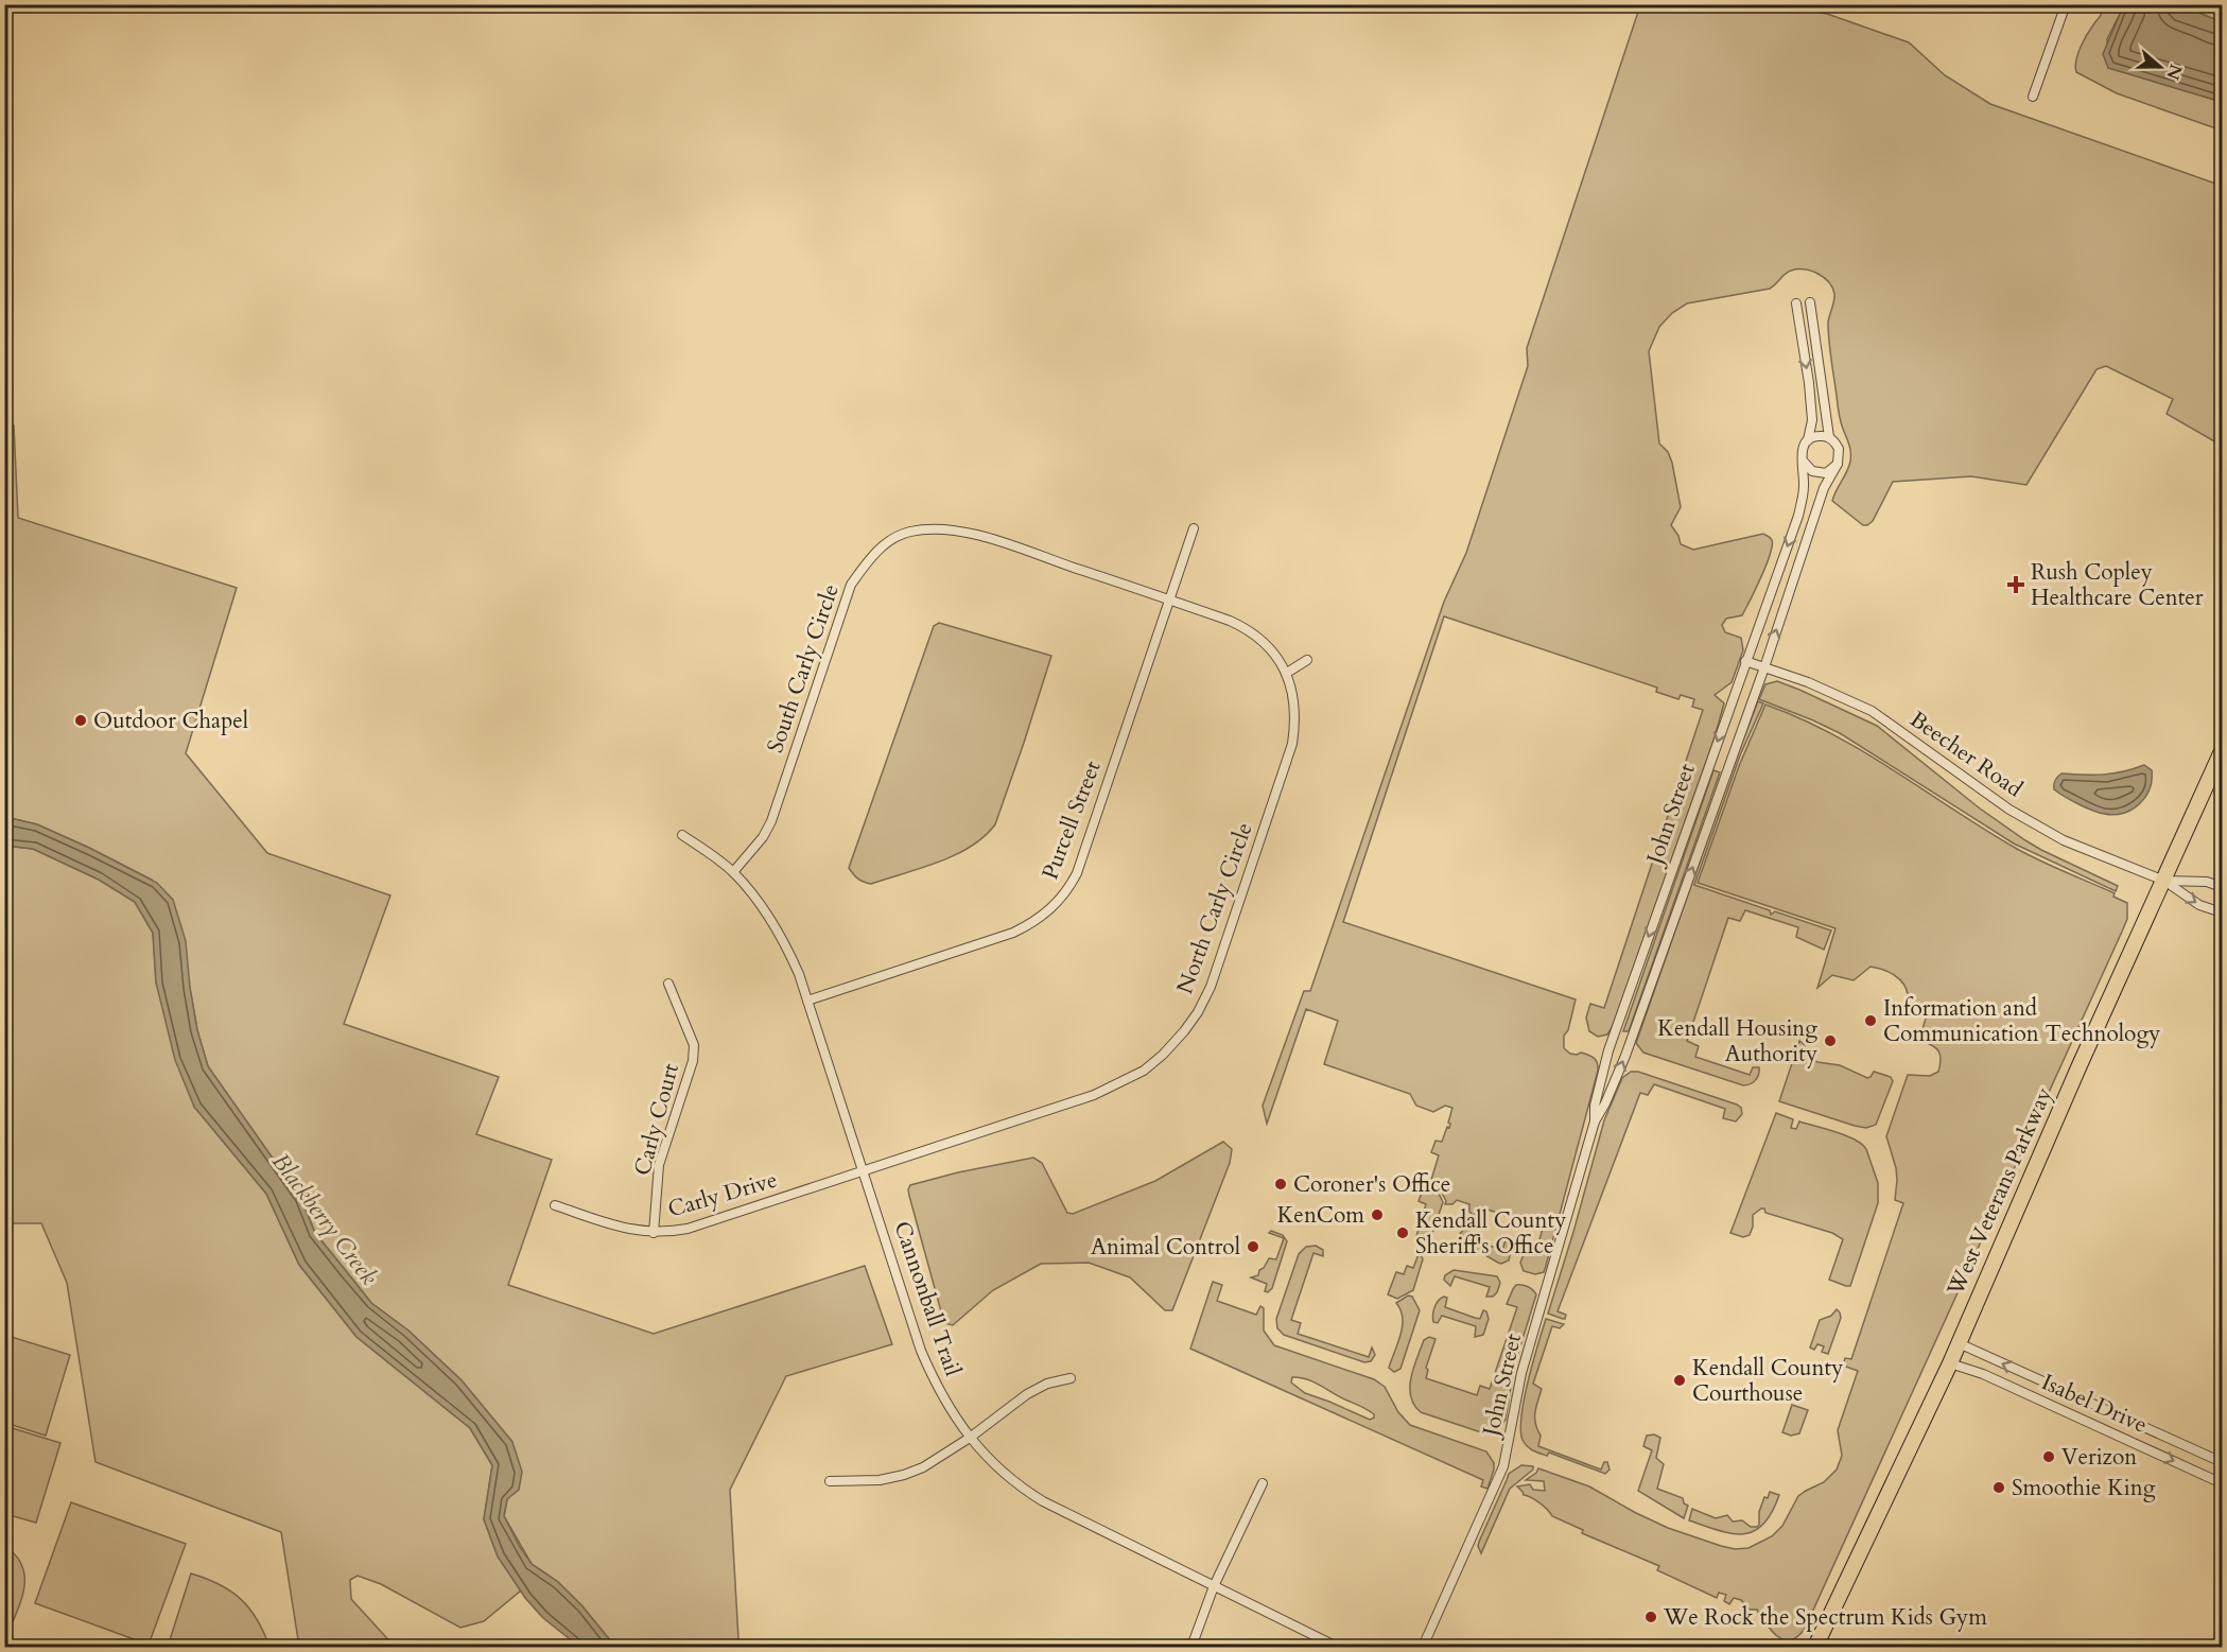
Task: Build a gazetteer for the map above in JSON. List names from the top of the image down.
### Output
{
  "streets": {
    "main road": ["West Veterans Parkway"],
    "street": [
      "South Carly Circle",
      "Beecher Road",
      "John Street",
      "Purcell Street",
      "North Carly Circle",
      "Carly Court",
      "Carly Drive",
      "Cannonball Trail",
      "Isabel Drive"
    ]
  },
  "crossings": [
    ["South Carly Circle", "Purcell Street"],
    ["South Carly Circle", "North Carly Circle"],
    ["South Carly Circle", "Cannonball Trail"],
    ["Beecher Road", "John Street"],
    ["Beecher Road", "West Veterans Parkway"],
    ["Purcell Street", "North Carly Circle"],
    ["Purcell Street", "Cannonball Trail"],
    ["North Carly Circle", "Carly Drive"],
    ["North Carly Circle", "Cannonball Trail"],
    ["Carly Court", "Carly Drive"],
    ["West Veterans Parkway", "Isabel Drive"],
    ["Carly Drive", "Cannonball Trail"]
  ],
  "water": ["Blackberry Creek"],
  "places": {
    "health": ["Rush Copley Healthcare Center"],
    "other": [
      "Outdoor Chapel",
      "Information and Communication Technology",
      "Kendall Housing Authority",
      "Coroner's Office",
      "KenCom",
      "Kendall County Sheriff's Office",
      "Animal Control",
      "Kendall County Courthouse",
      "Verizon",
      "Smoothie King",
      "We Rock the Spectrum Kids Gym"
    ]
  },
  "north": "right"
}
